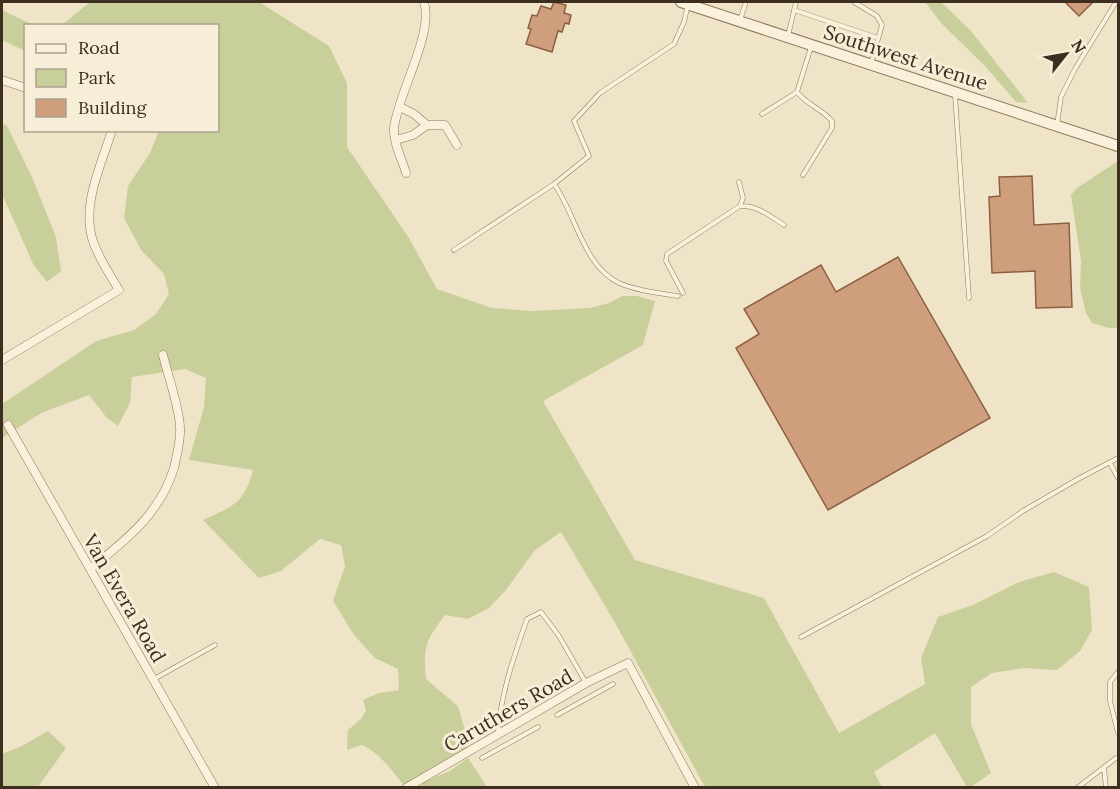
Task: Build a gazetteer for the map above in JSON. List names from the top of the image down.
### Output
{
  "streets": {
    "street": ["Southwest Avenue", "Van Evera Road", "Caruthers Road"]
  },
  "legend": ["Road", "Park", "Building"],
  "north": "top right"
}
